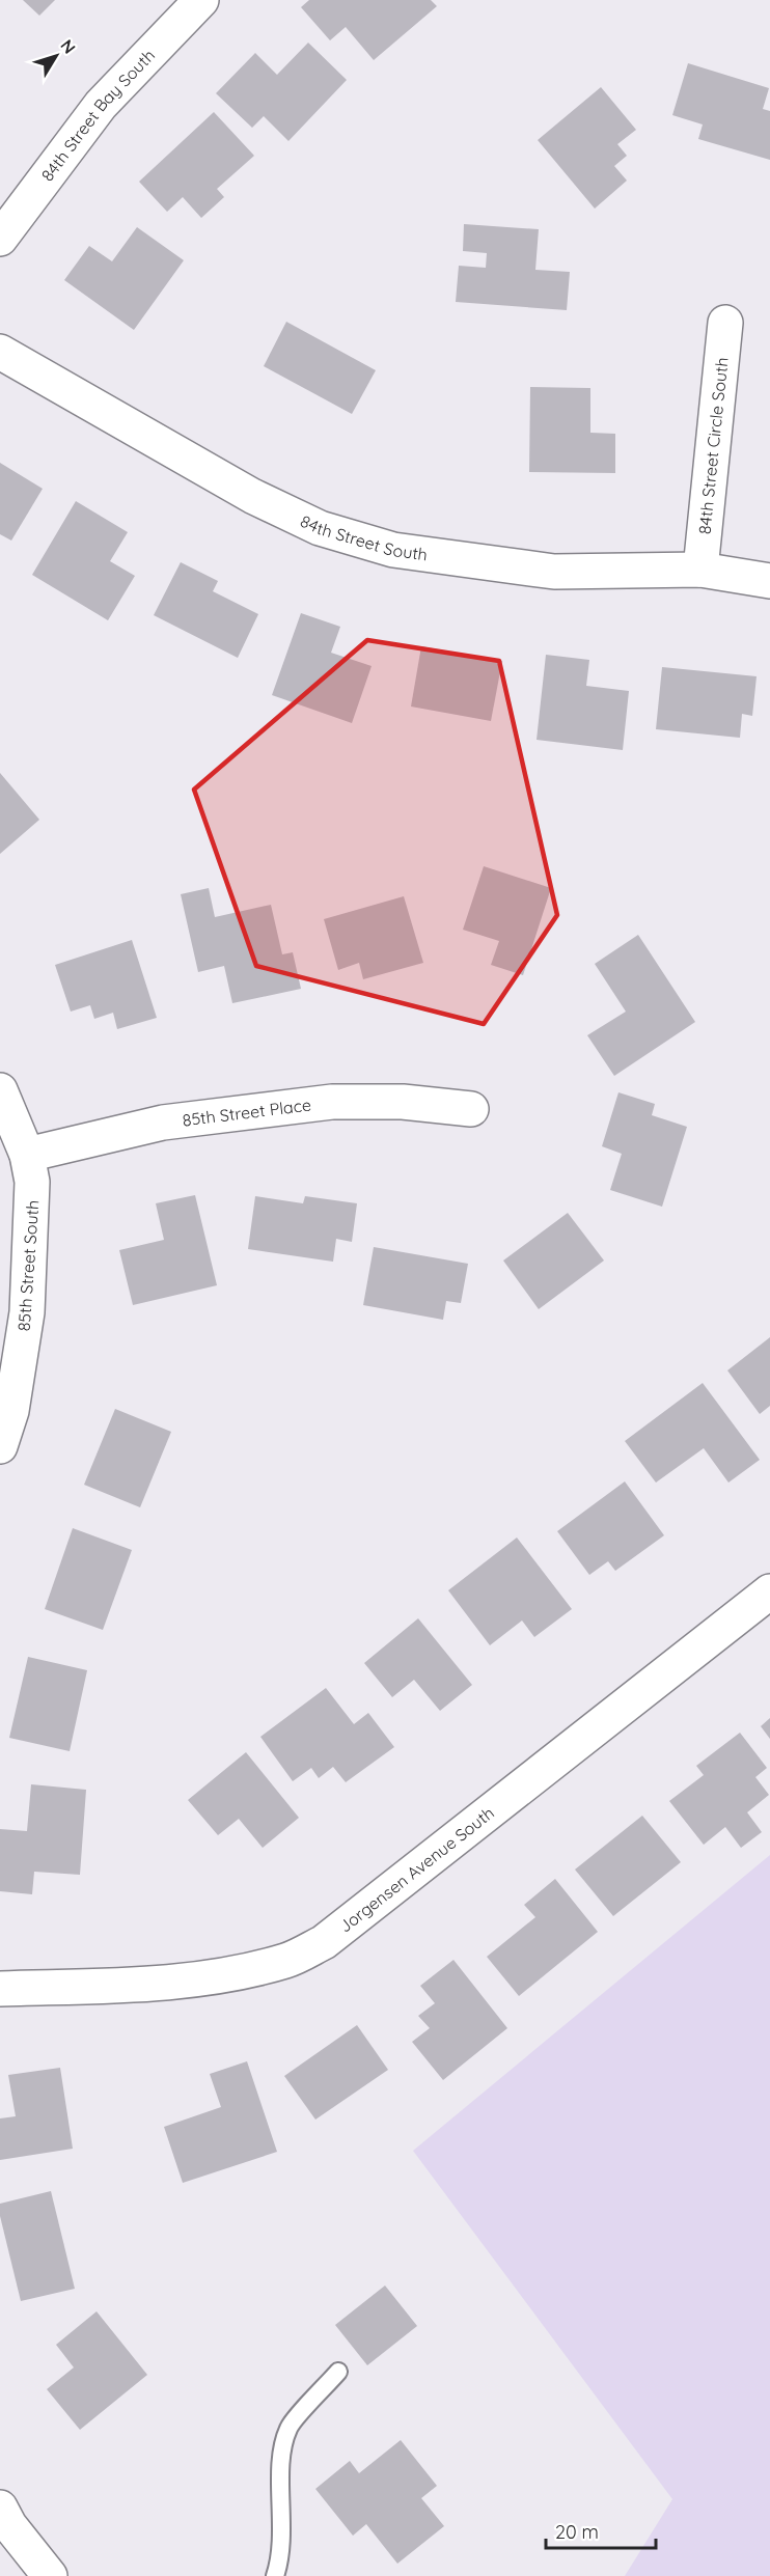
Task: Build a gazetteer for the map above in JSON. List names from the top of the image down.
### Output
{
  "streets": {
    "street": [
      "84th Street Bay South",
      "84th Street Circle South",
      "84th Street South",
      "85th Street Place",
      "85th Street South",
      "Jorgensen Avenue South"
    ]
  },
  "crossings": [
    ["84th Street Circle South", "84th Street South"],
    ["85th Street Place", "85th Street South"]
  ],
  "scale_bar": "20 m",
  "north": "top right"
}
